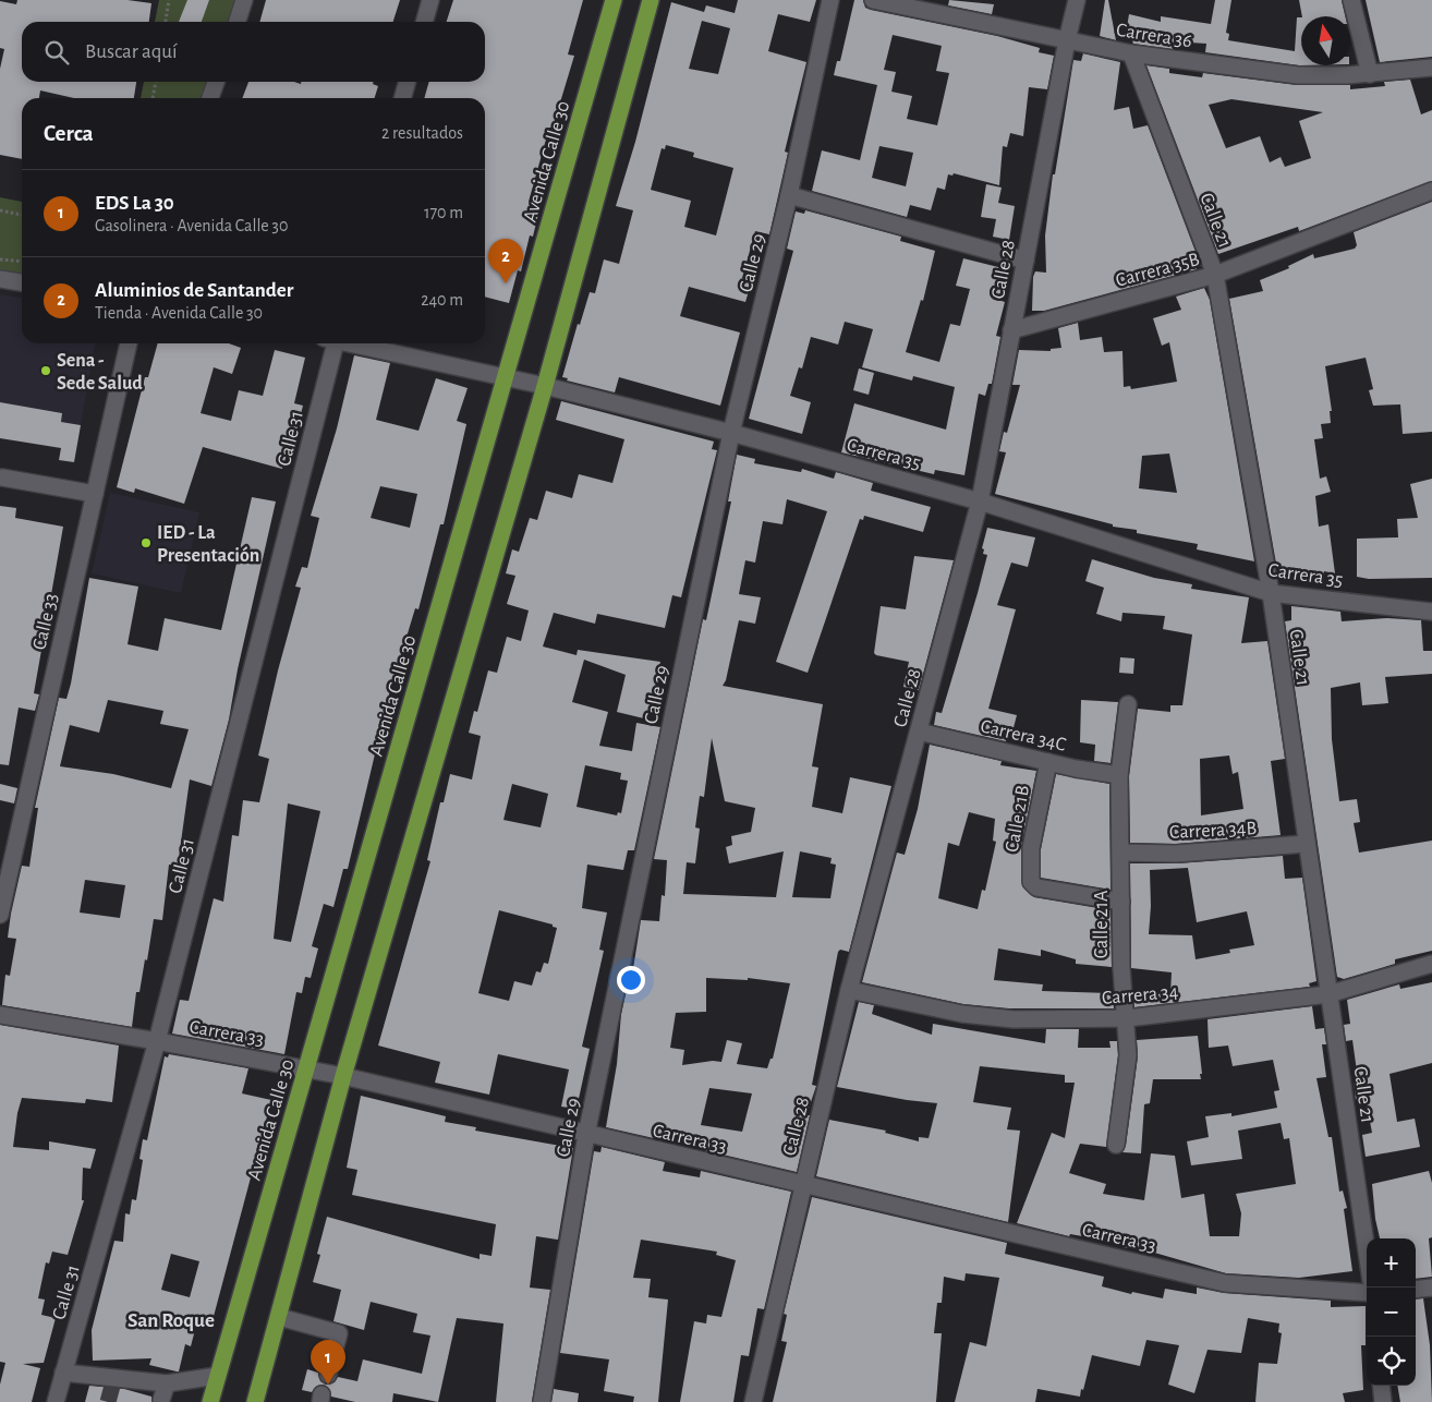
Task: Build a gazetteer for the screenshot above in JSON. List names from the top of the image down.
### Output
{
  "streets": {
    "highway": ["Avenida Calle 30"],
    "street": [
      "Carrera 36",
      "Calle 21",
      "Calle 29",
      "Calle 28",
      "Carrera 35B",
      "Calle 31",
      "Carrera 35",
      "Calle 33",
      "Carrera 34C",
      "Calle 21B",
      "Carrera 34B",
      "Calle 21A",
      "Carrera 34",
      "Carrera 33"
    ]
  },
  "crossings": [
    ["Carrera 36", "Calle 21"],
    ["Carrera 36", "Calle 28"],
    ["Avenida Calle 30", "Carrera 35"],
    ["Avenida Calle 30", "Carrera 33"],
    ["Calle 21", "Carrera 35B"],
    ["Calle 21", "Carrera 35"],
    ["Calle 21", "Carrera 34B"],
    ["Calle 21", "Carrera 34"],
    ["Calle 29", "Carrera 35"],
    ["Calle 29", "Carrera 33"],
    ["Calle 28", "Carrera 35B"],
    ["Calle 28", "Carrera 35"],
    ["Calle 28", "Carrera 34C"],
    ["Calle 28", "Carrera 34"],
    ["Calle 28", "Carrera 33"],
    ["Calle 31", "Carrera 33"],
    ["Carrera 34C", "Calle 21B"],
    ["Carrera 34C", "Calle 21A"],
    ["Calle 21B", "Calle 21A"],
    ["Carrera 34B", "Calle 21A"],
    ["Calle 21A", "Carrera 34"]
  ],
  "districts": ["San Roque"],
  "places": ["Sena - Sede Salud", "IED - La Presentación"],
  "north": "top",
  "page": {
    "search": "Buscar aquí",
    "heading": ["Cerca", "2 resultados"],
    "list": [
      {
        "mark": "1",
        "name": "EDS La 30",
        "note": "Gasolinera · Avenida Calle 30",
        "value": "170 m"
      },
      {
        "mark": "2",
        "name": "Aluminios de Santander",
        "note": "Tienda · Avenida Calle 30",
        "value": "240 m"
      }
    ],
    "pins": ["2", "1"],
    "map_buttons": ["+", "−"]
  }
}
